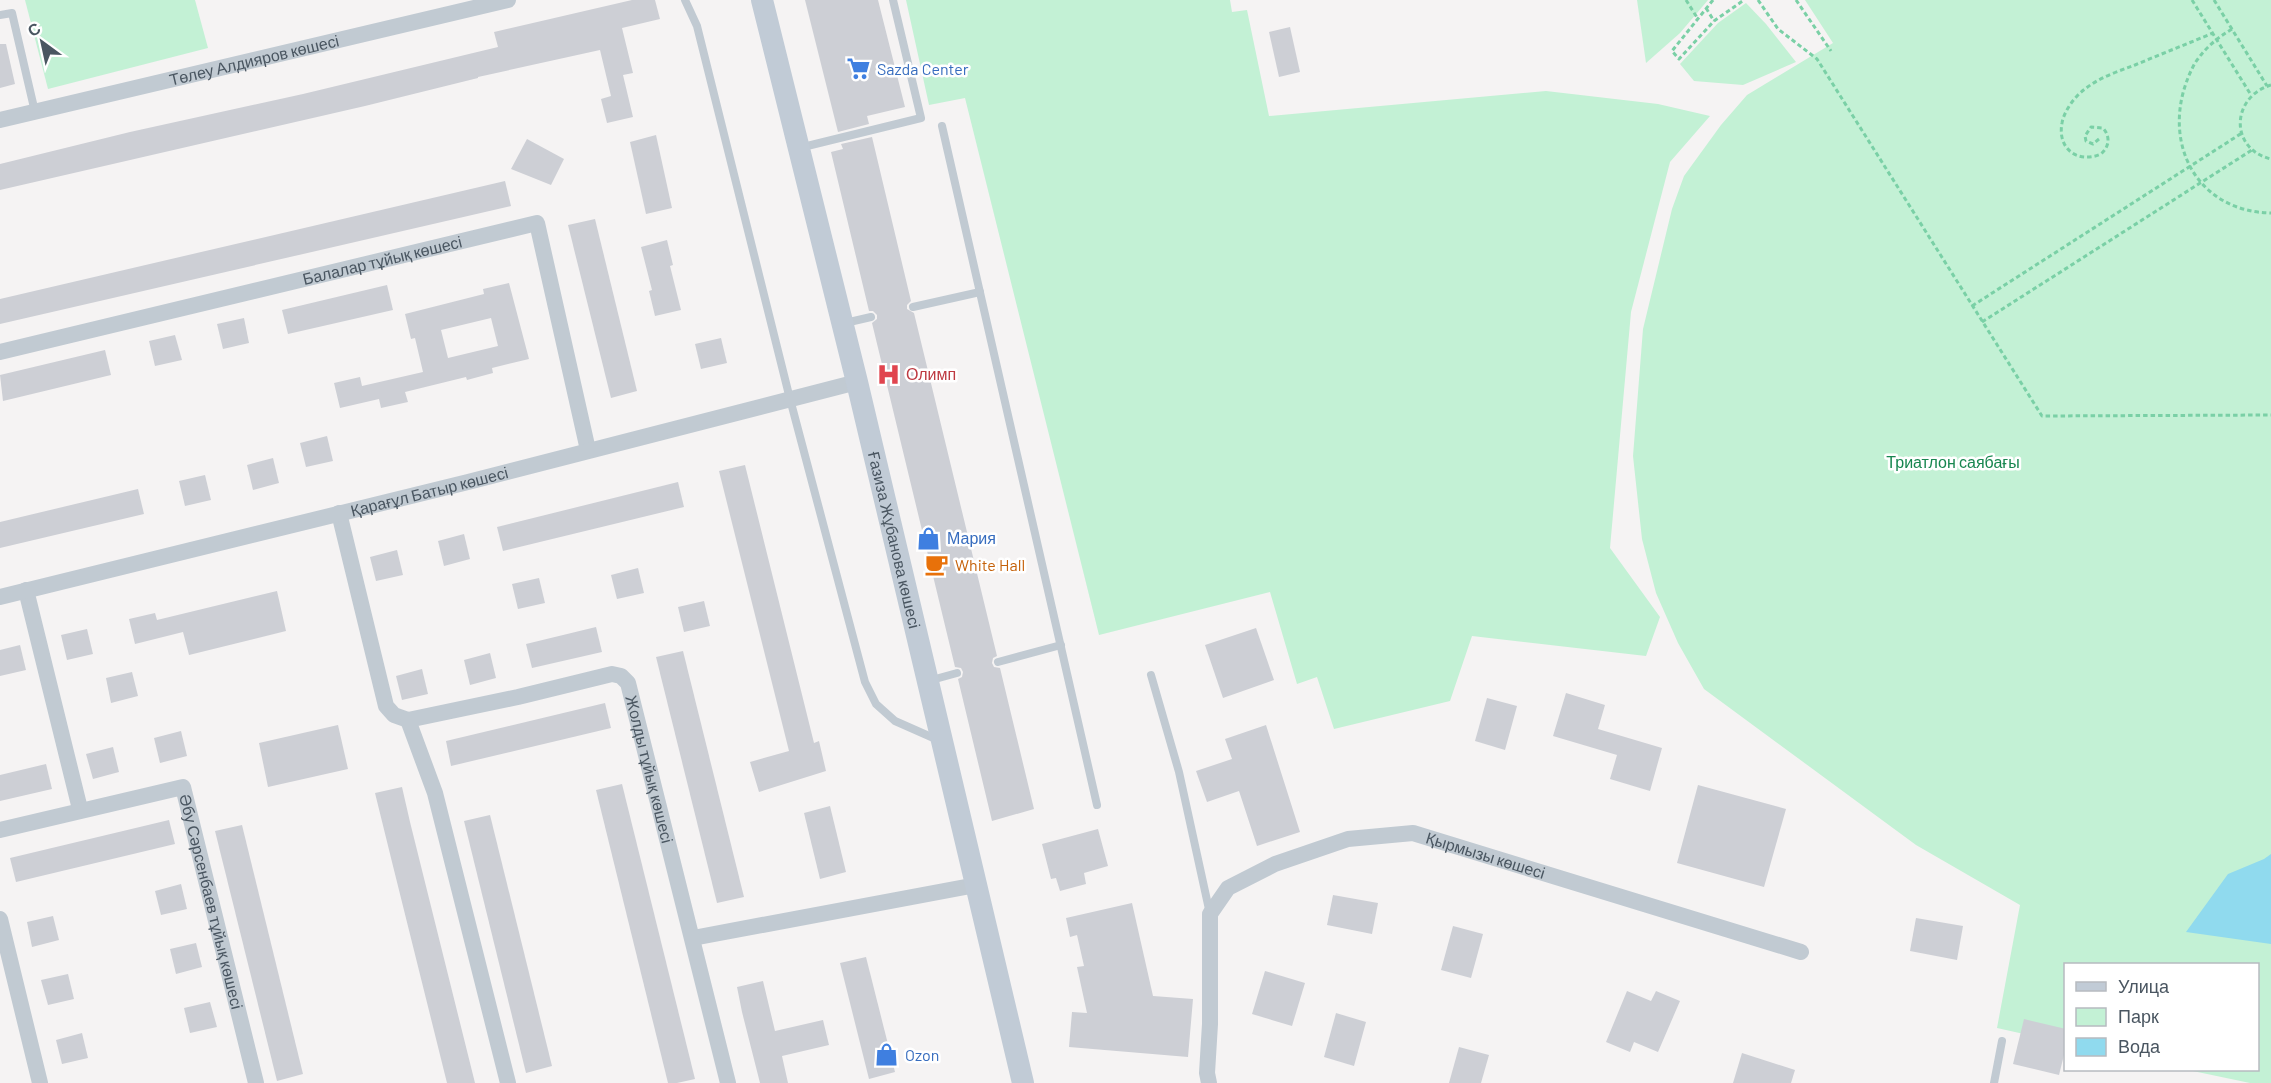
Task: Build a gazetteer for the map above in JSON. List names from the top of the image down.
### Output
{
  "streets": {
    "street": [
      "Төлеу Алдияров көшесі",
      "Балалар тұйық көшесі",
      "Қарағұл Батыр көшесі",
      "Ғазиза Жұбанова көшесі",
      "Жолды тұйық көшесі",
      "Қырмызы көшесі",
      "Әбу Сәрсенбаев тұйық көшесі"
    ]
  },
  "crossings": [
    ["Балалар тұйық көшесі", "Қарағұл Батыр көшесі"],
    ["Қарағұл Батыр көшесі", "Ғазиза Жұбанова көшесі"]
  ],
  "parks": ["Триатлон саябағы"],
  "places": {
    "supermarket": ["Sazda Center"],
    "hospital": ["Олимп"],
    "shop": ["Мария", "Ozon"],
    "cafe": ["White Hall"]
  },
  "legend": ["Улица", "Парк", "Вода"],
  "north": "top left"
}
